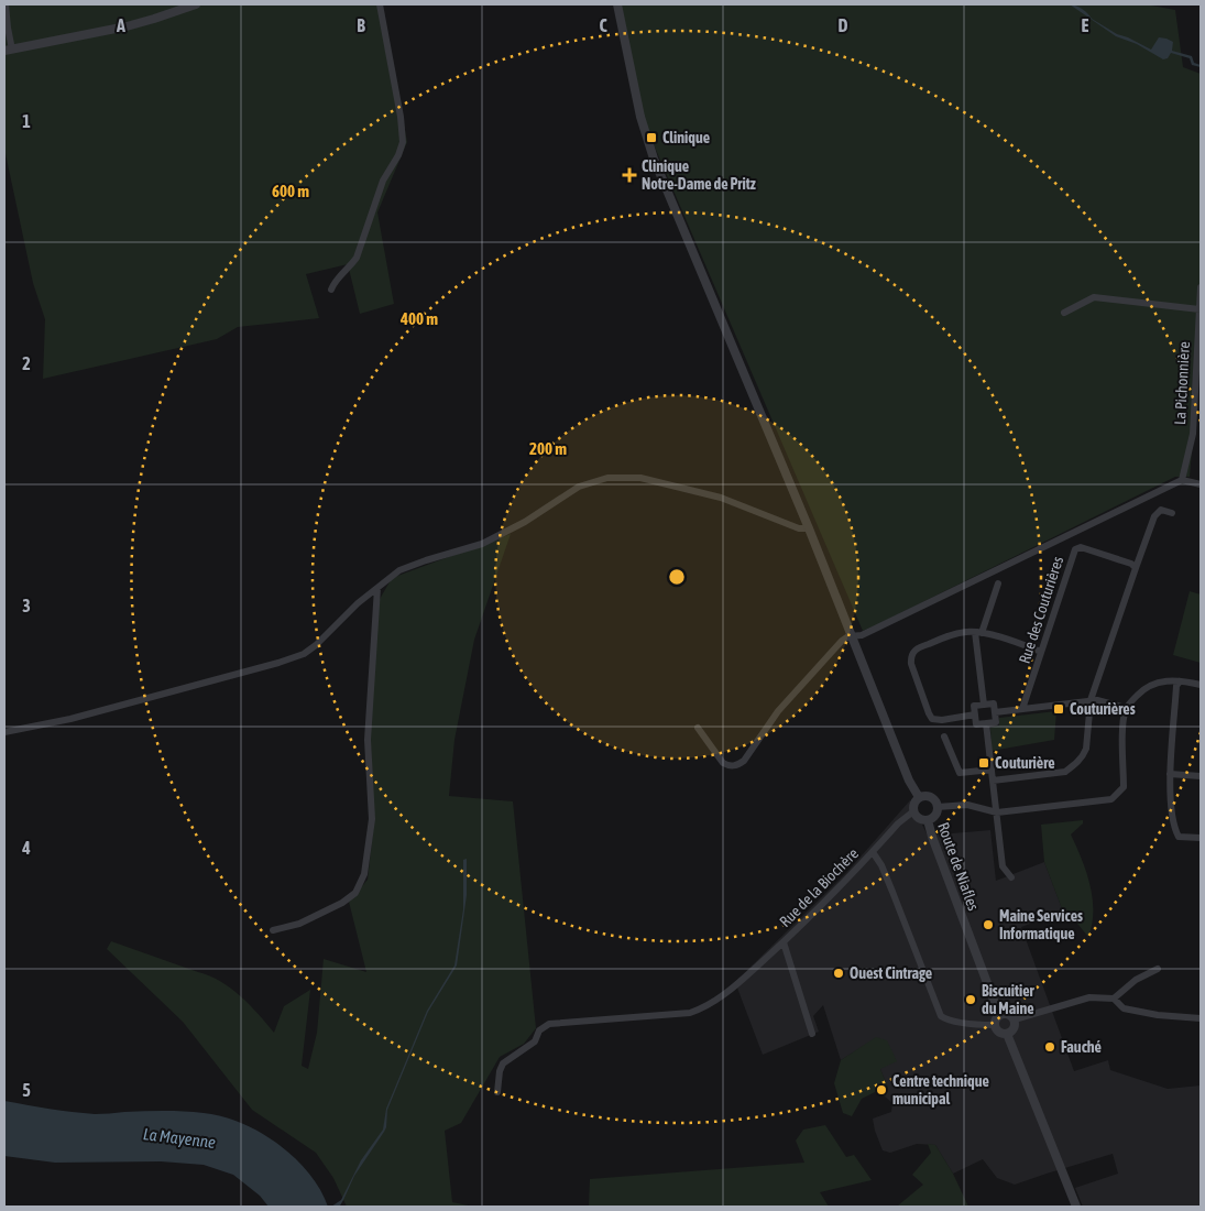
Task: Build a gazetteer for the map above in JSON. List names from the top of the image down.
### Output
{
  "streets": {
    "street": [
      "La Pichonnière",
      "Rue des Couturières",
      "Route de Niafles",
      "Rue de la Biochère"
    ]
  },
  "crossings": [
    ["Route de Niafles", "Rue de la Biochère"]
  ],
  "water": ["La Mayenne"],
  "places": {
    "transit": ["Clinique", "Couturières", "Couturière"],
    "health": ["Clinique Notre-Dame de Pritz"],
    "other": [
      "Maine Services Informatique",
      "Ouest Cintrage",
      "Biscuitier du Maine",
      "Fauché",
      "Centre technique municipal"
    ]
  },
  "grid": {
    "columns": [
      "A",
      "B",
      "C",
      "D",
      "E"
    ],
    "rows": [
      "1",
      "2",
      "3",
      "4",
      "5"
    ]
  },
  "rings": ["600 m", "400 m", "200 m"]
}
